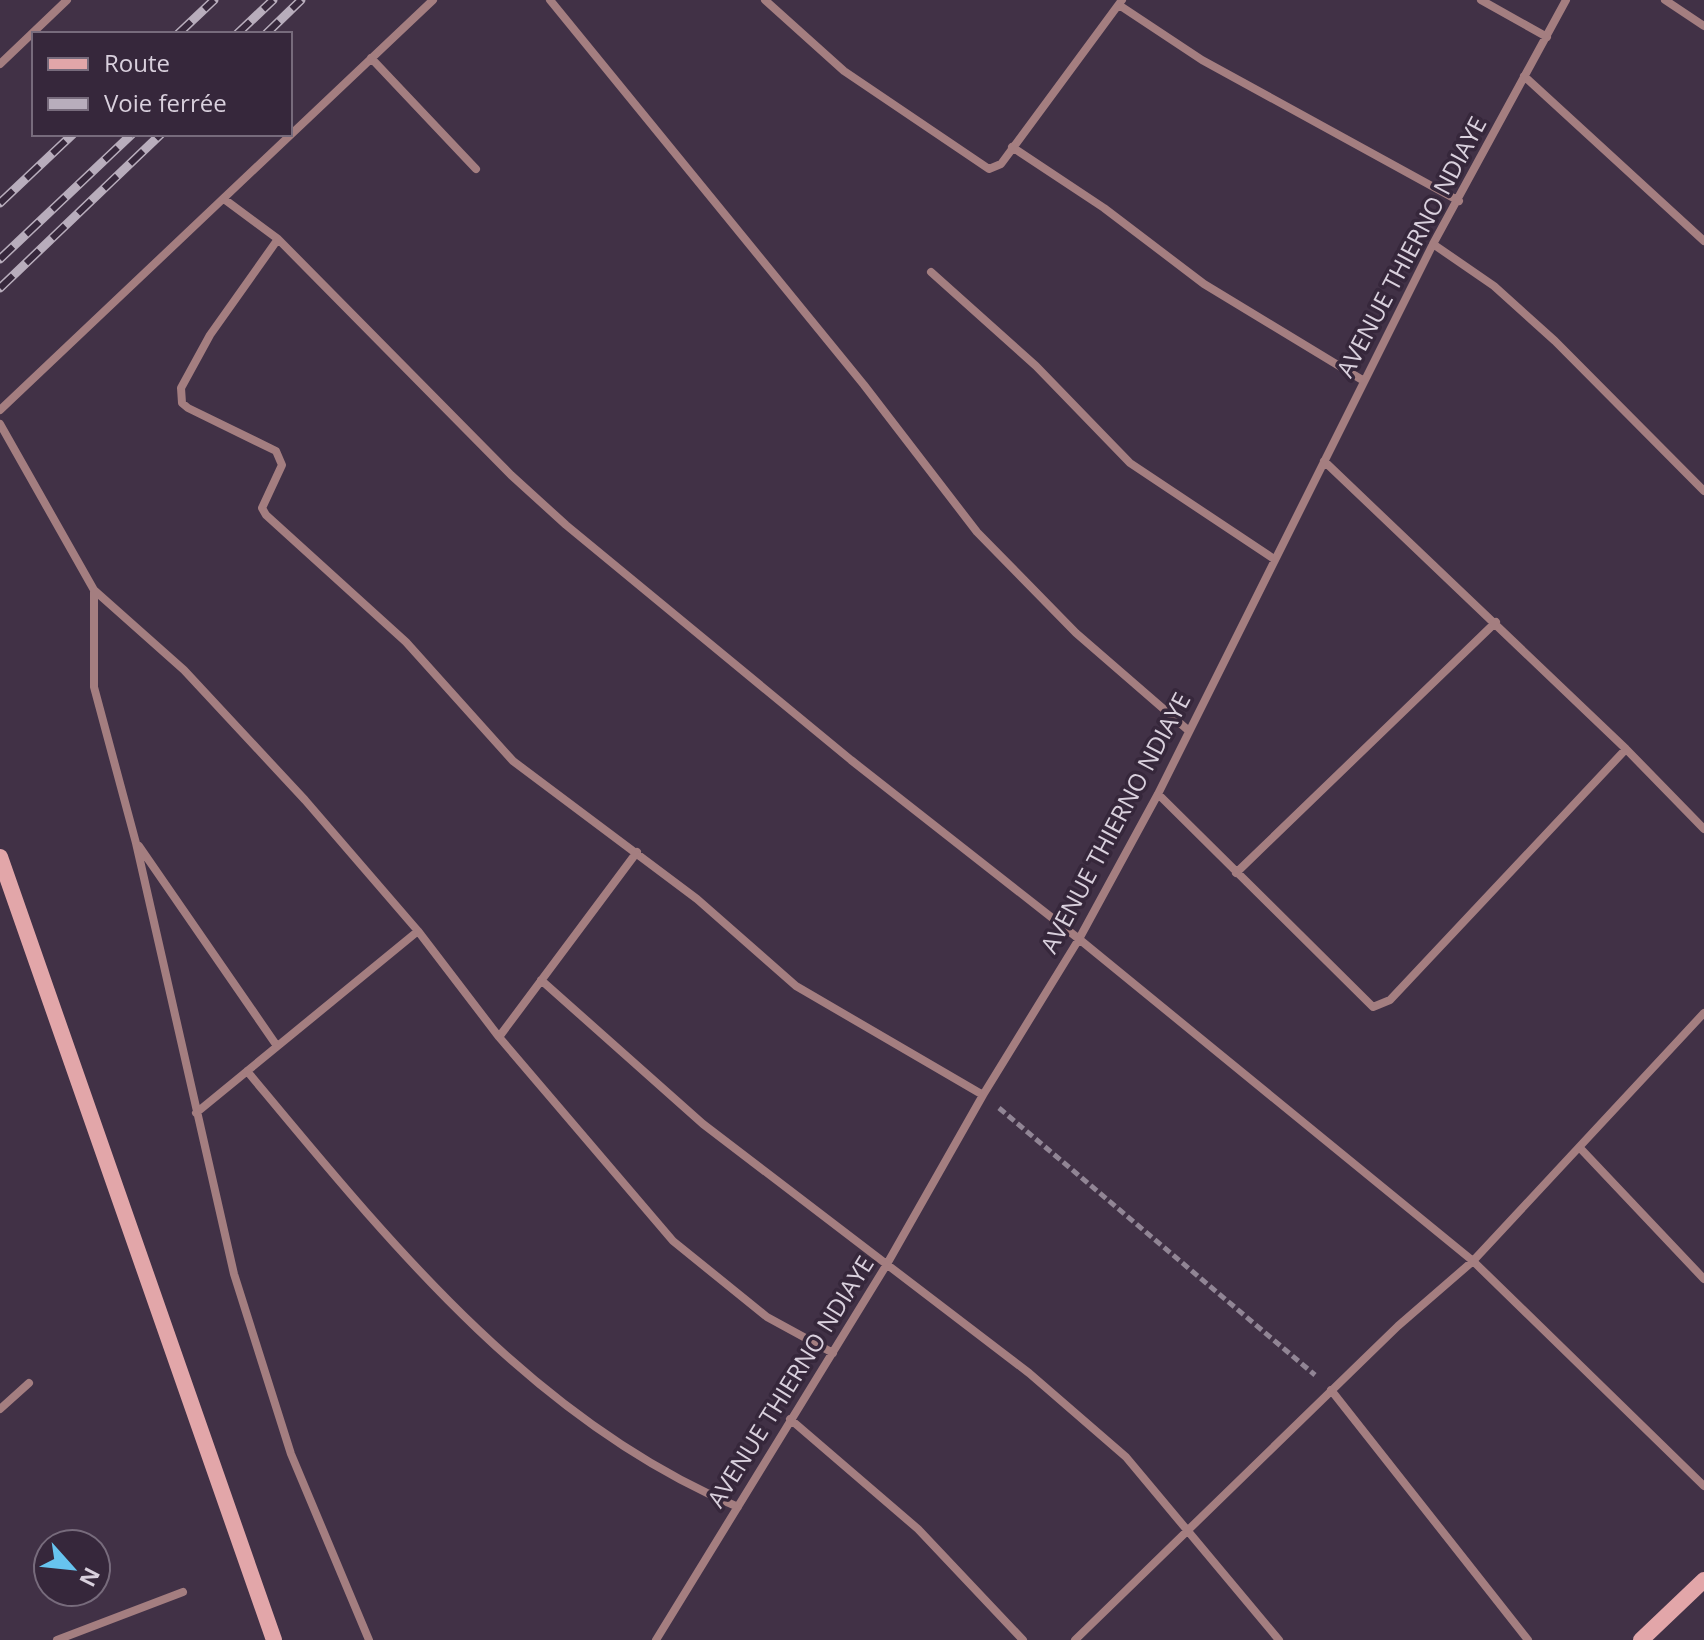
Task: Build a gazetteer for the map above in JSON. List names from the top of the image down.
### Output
{
  "streets": {
    "street": ["AVENUE THIERNO NDIAYE"]
  },
  "legend": ["Route", "Voie ferrée"],
  "north": "bottom right"
}
